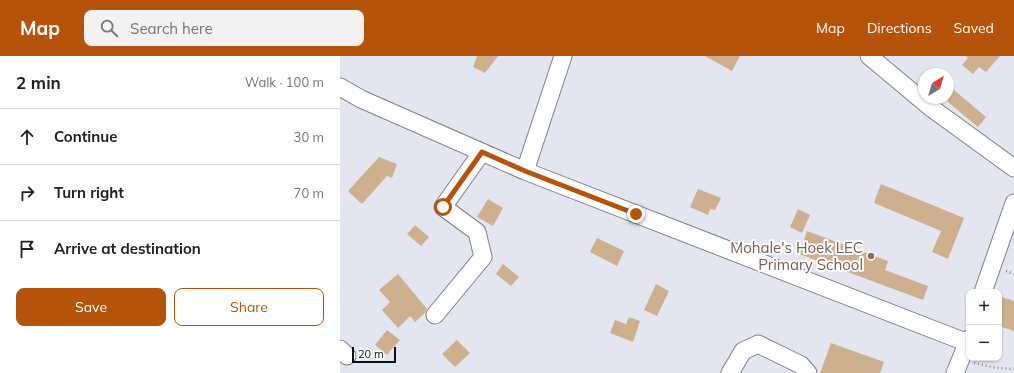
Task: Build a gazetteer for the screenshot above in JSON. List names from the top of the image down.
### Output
{
  "places": ["Mohale's Hoek LEC Primary School"],
  "scale_bar": "20 m",
  "north": "top right",
  "page": {
    "header": "Map",
    "search": "Search here",
    "nav": ["Map", "Directions", "Saved"],
    "heading": ["2 min", "Walk · 100 m"],
    "list": [
      ["Continue", "30 m"],
      ["Turn right", "70 m"],
      "Arrive at destination"
    ],
    "buttons": ["Save", "Share"],
    "map_buttons": ["+", "−"],
    "scale": "20 m"
  }
}
